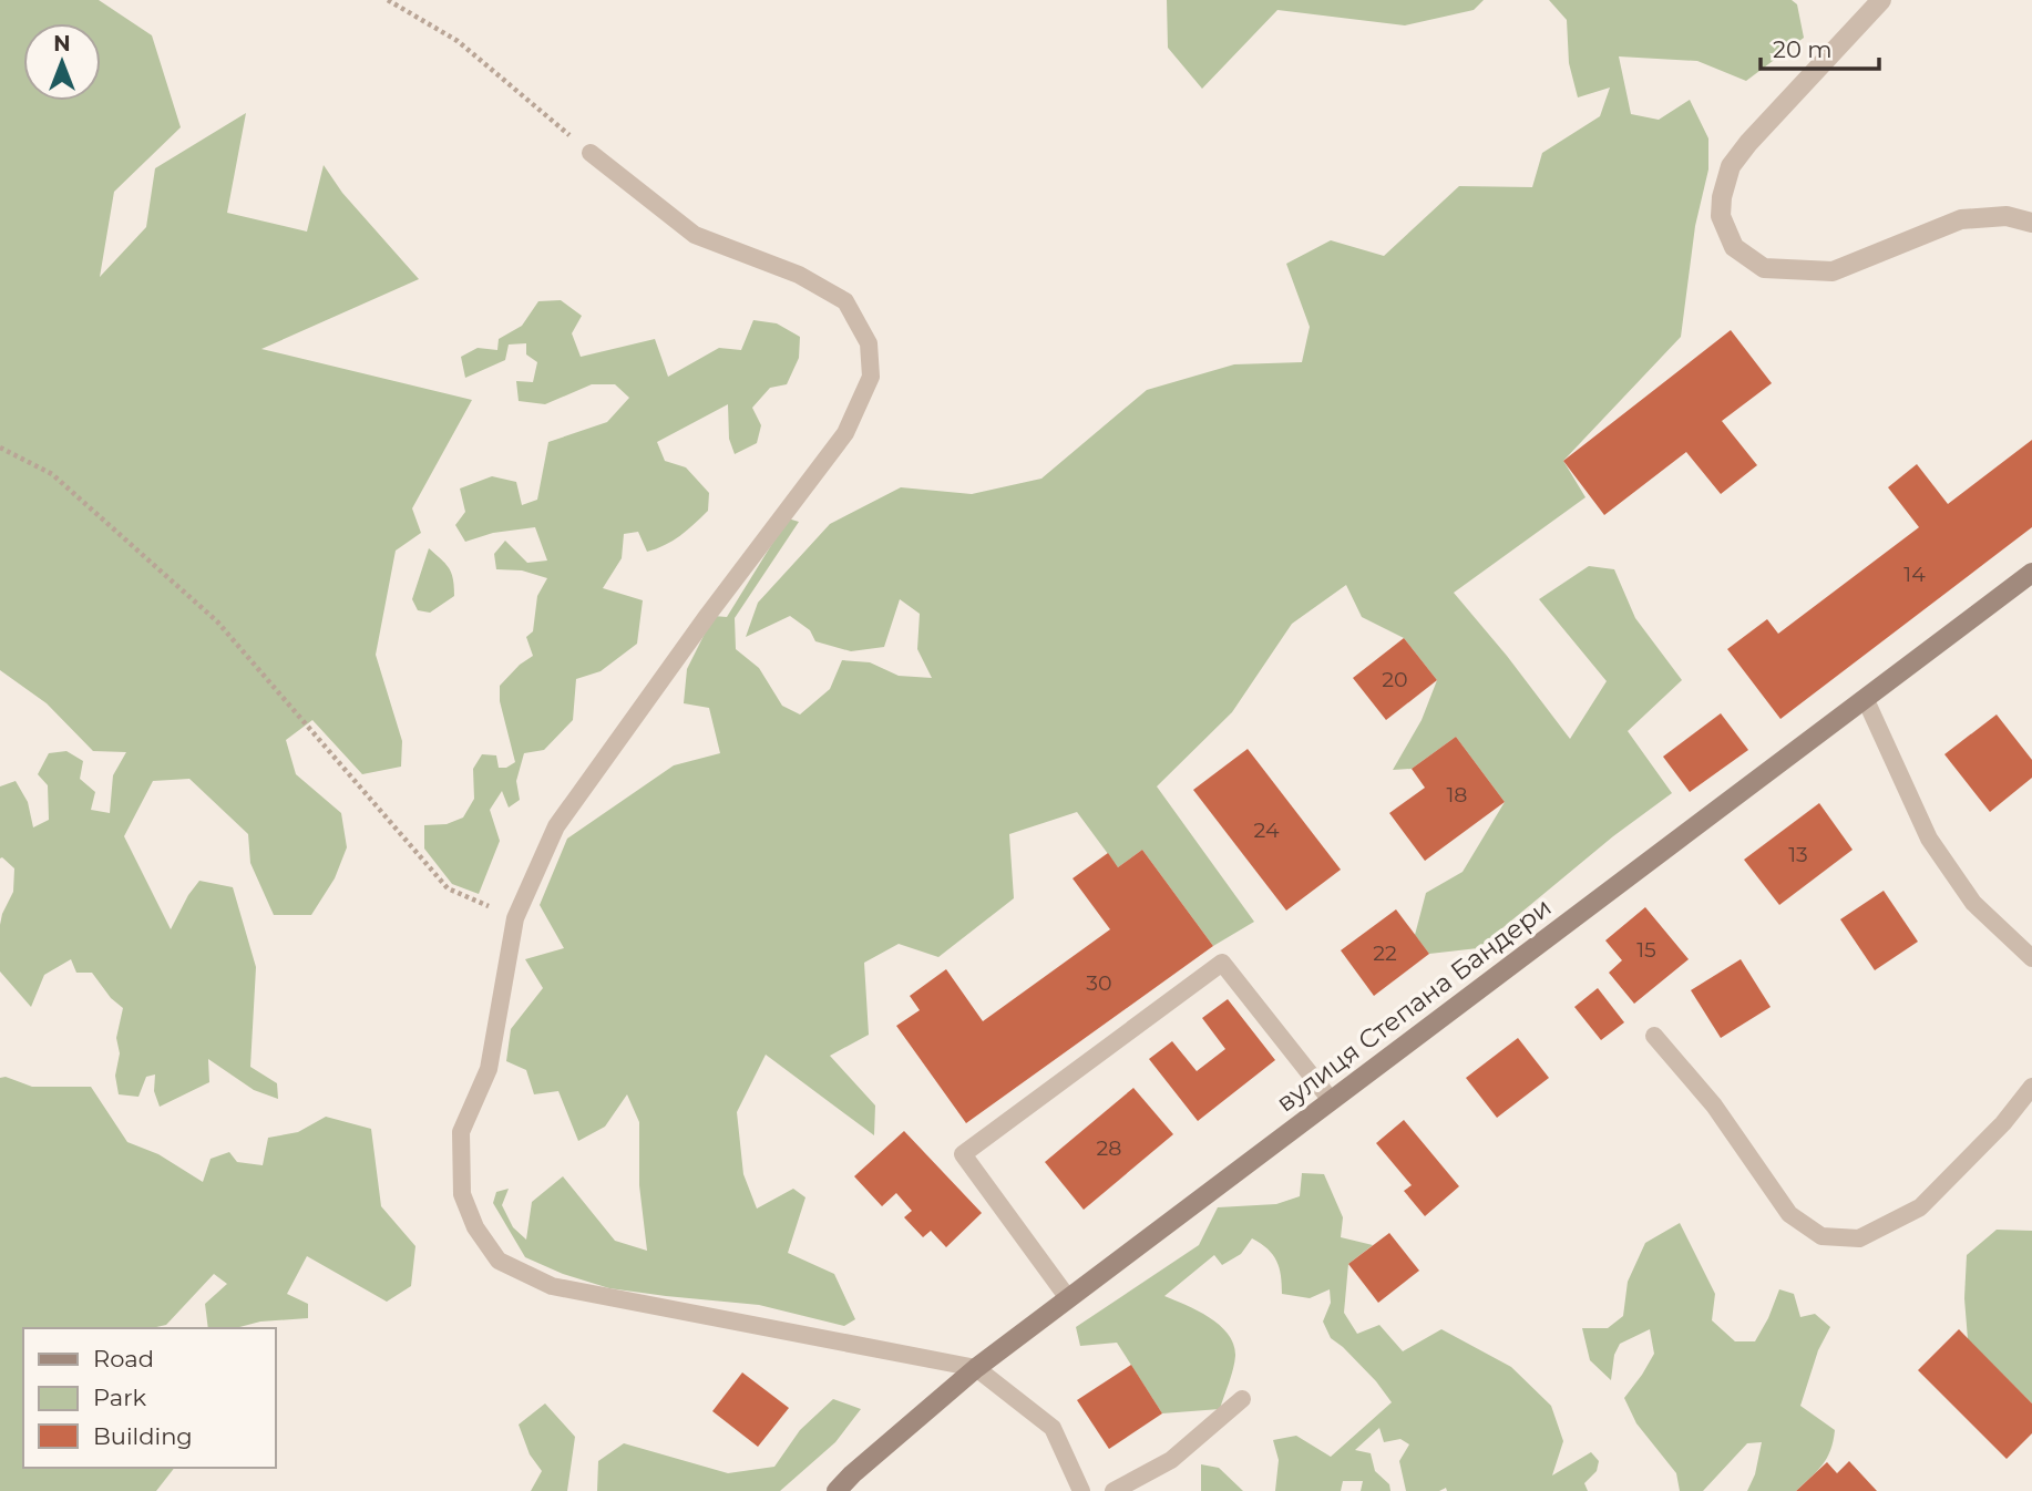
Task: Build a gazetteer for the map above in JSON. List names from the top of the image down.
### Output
{
  "streets": {
    "main road": ["вулиця Степана Бандери"]
  },
  "house_numbers": [
    "14",
    "20",
    "18",
    "24",
    "13",
    "15",
    "22",
    "30",
    "28"
  ],
  "legend": ["Road", "Park", "Building"],
  "scale_bar": "20 m",
  "north": "top"
}
